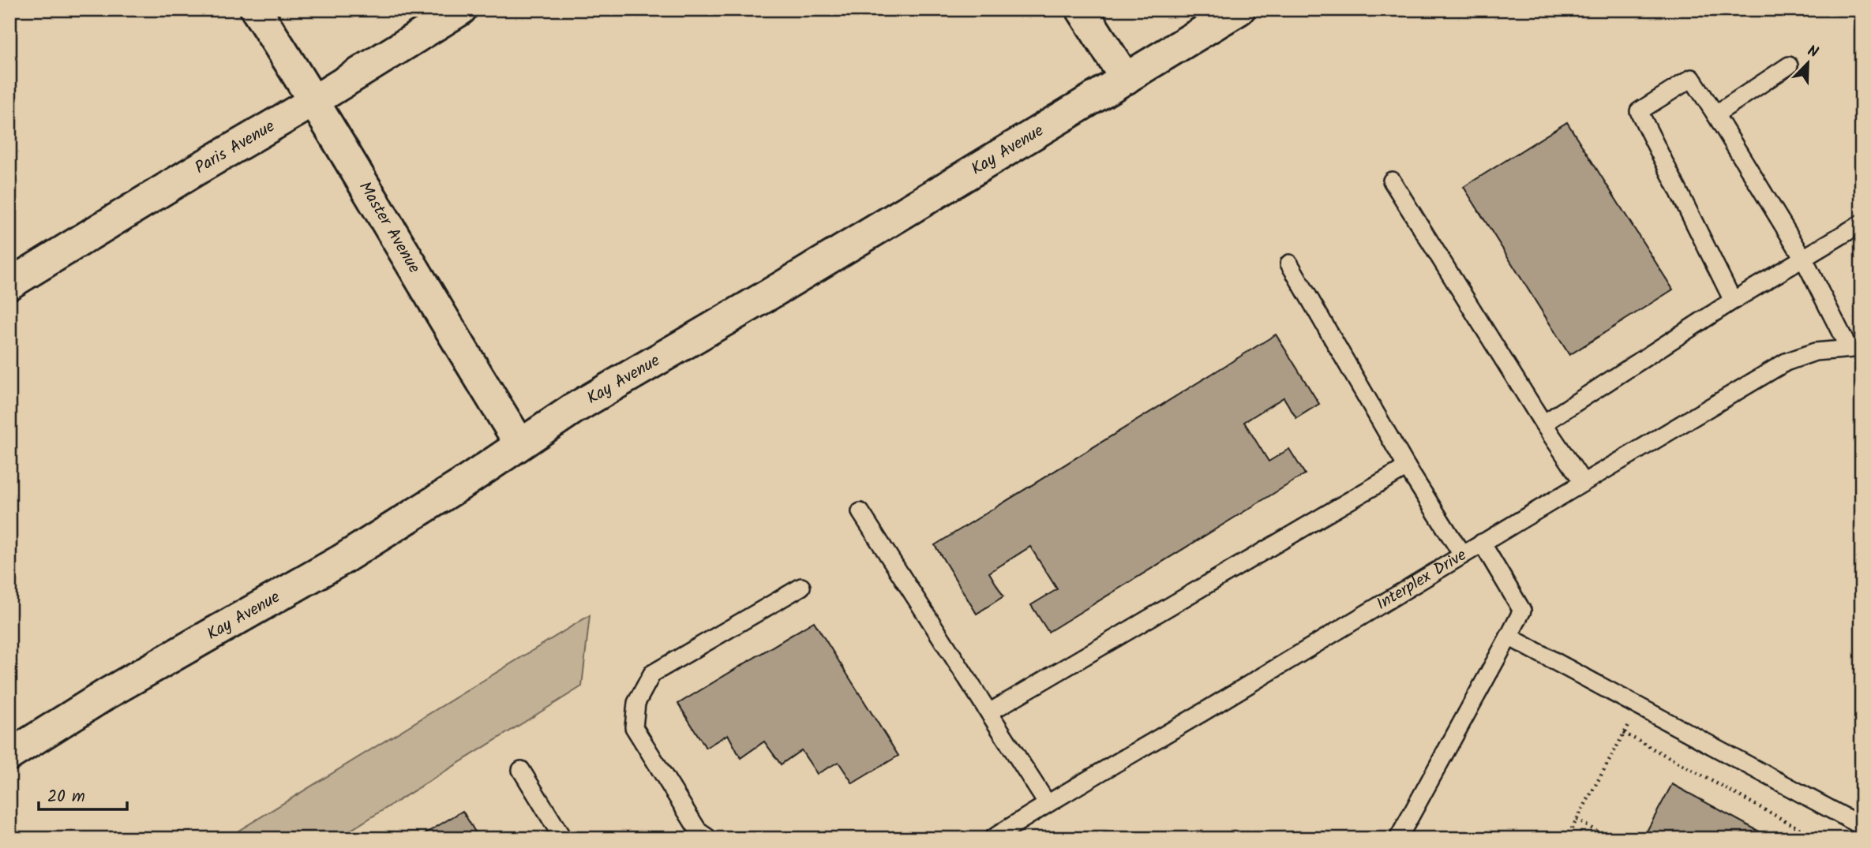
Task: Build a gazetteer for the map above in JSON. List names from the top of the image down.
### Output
{
  "streets": {
    "street": ["Paris Avenue", "Kay Avenue", "Master Avenue"],
    "lane": ["Interplex Drive"]
  },
  "crossings": [
    ["Paris Avenue", "Master Avenue"],
    ["Kay Avenue", "Master Avenue"]
  ],
  "scale_bar": "20 m",
  "north": "top right"
}
